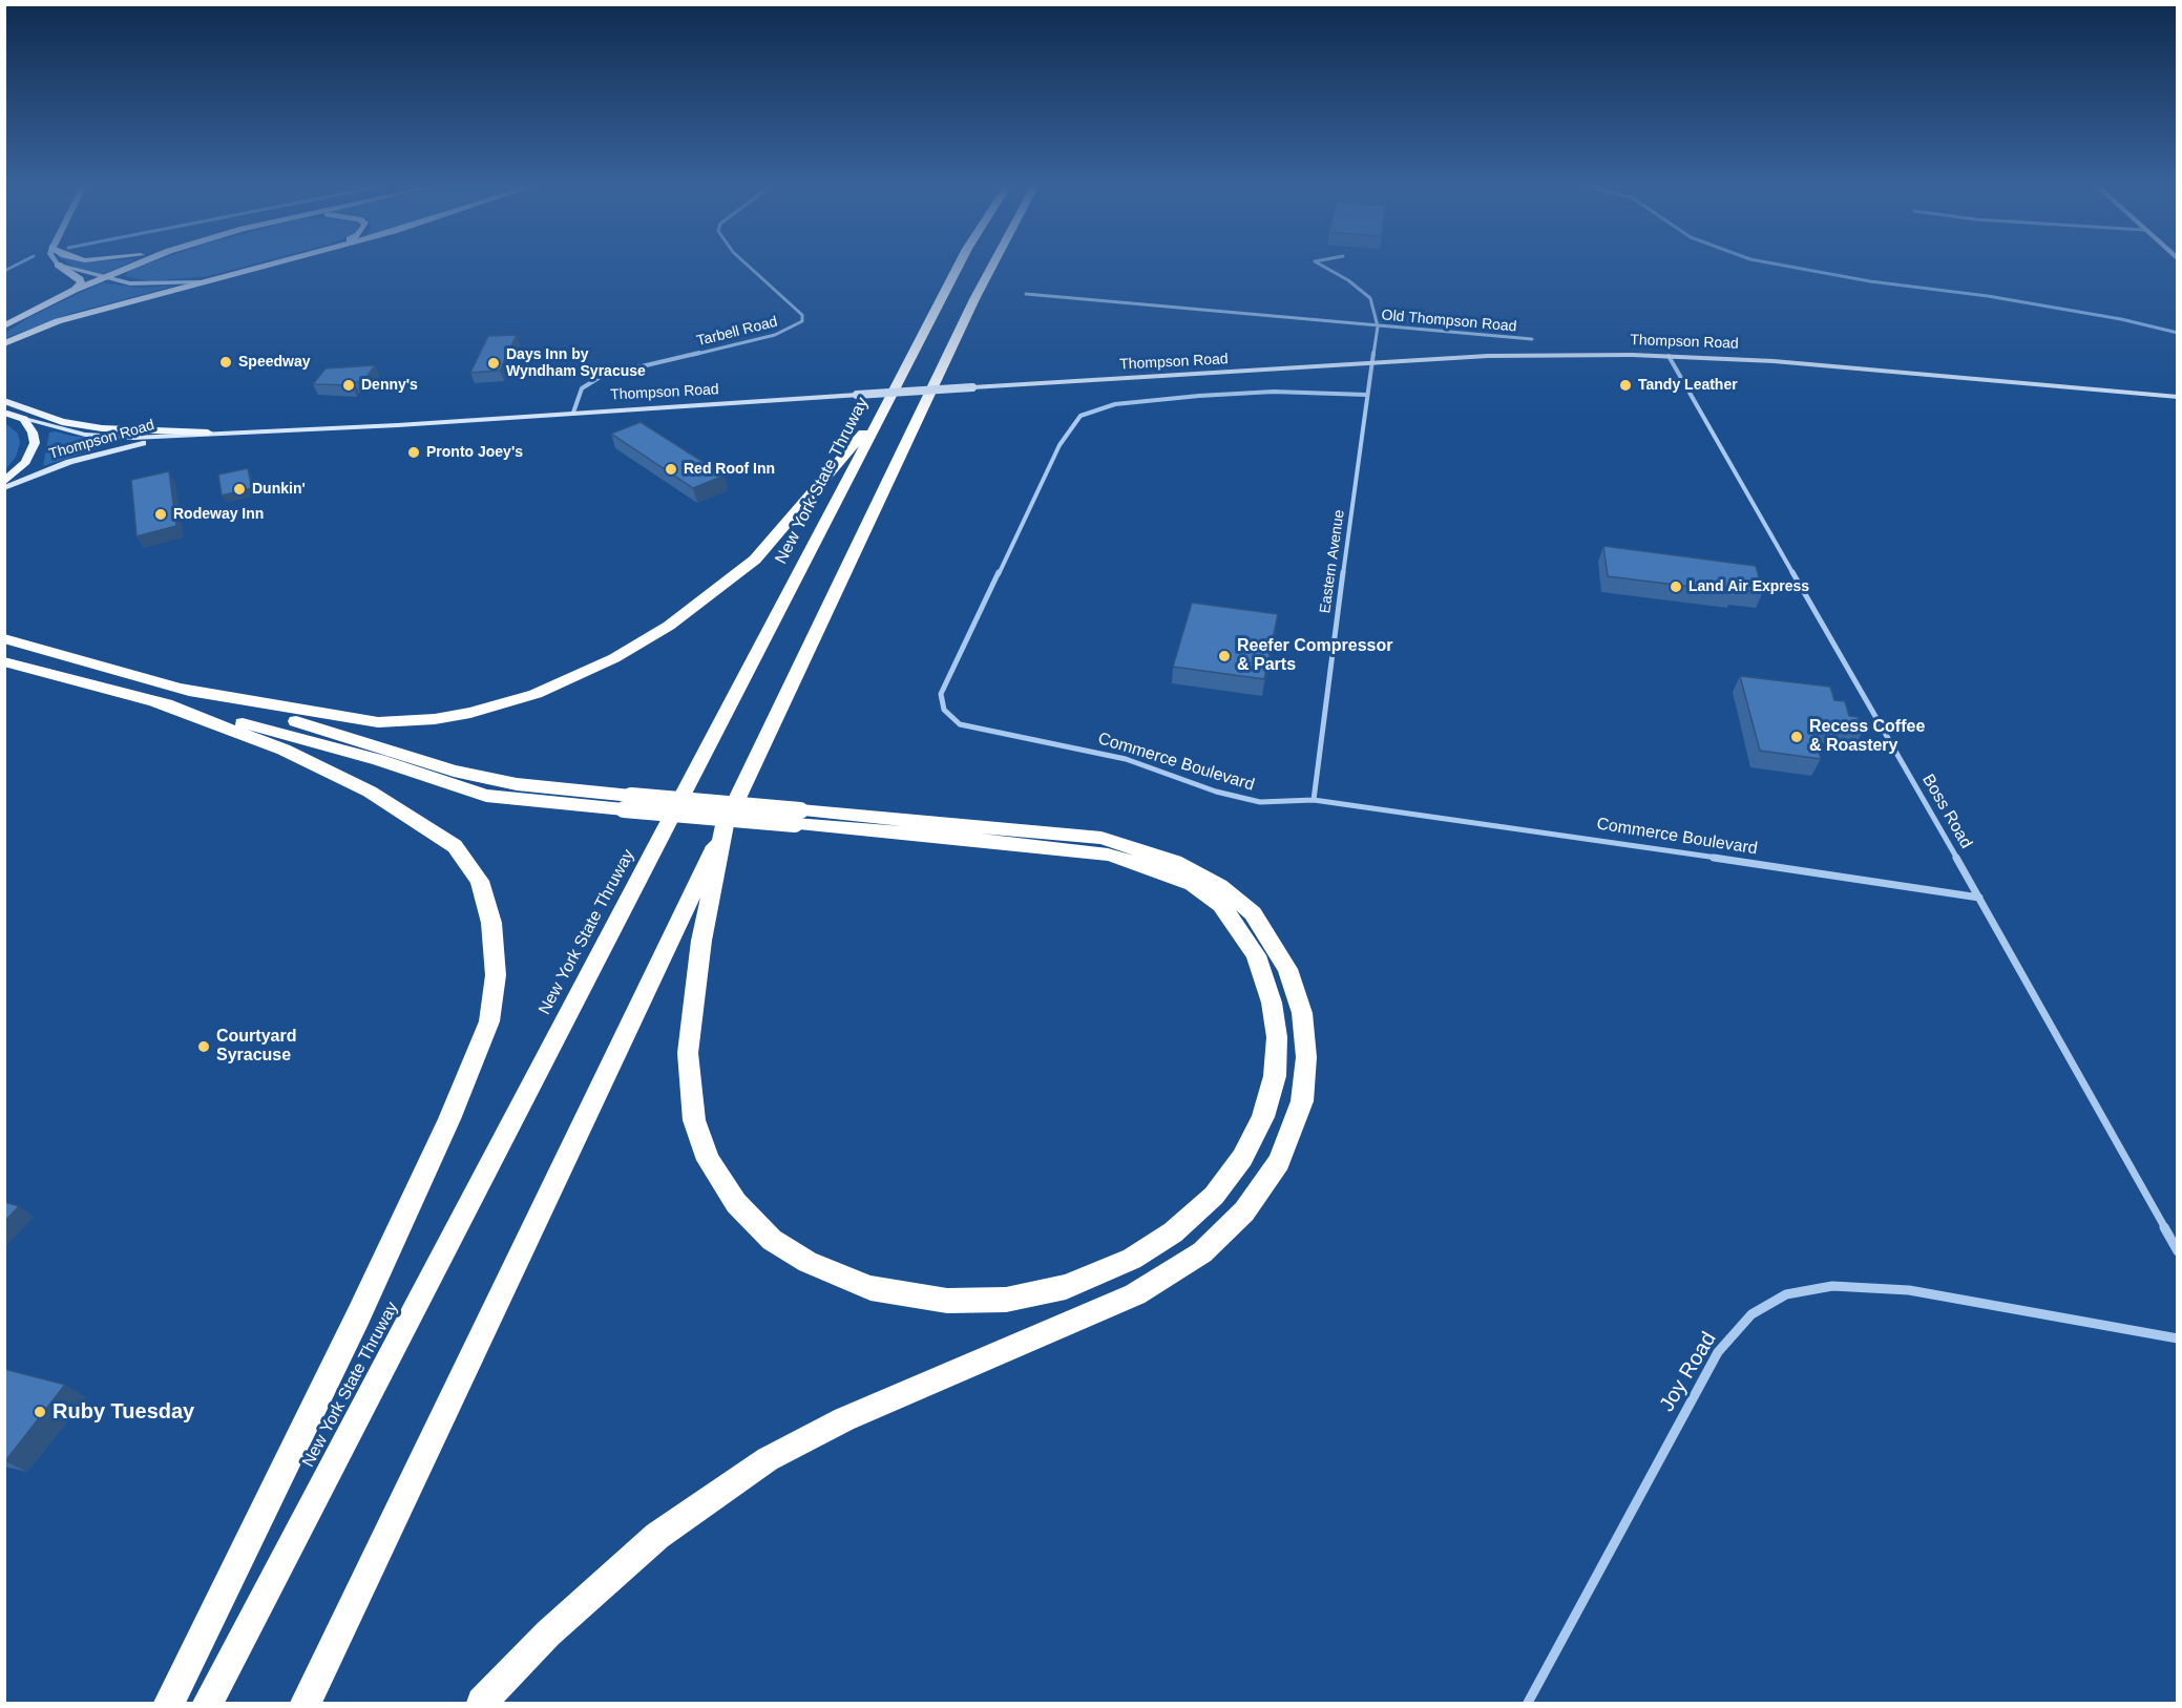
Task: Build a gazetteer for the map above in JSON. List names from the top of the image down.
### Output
{
  "streets": {
    "highway": ["New York State Thruway"],
    "street": [
      "Old Thompson Road",
      "Tarbell Road",
      "Thompson Road",
      "Eastern Avenue",
      "Commerce Boulevard",
      "Boss Road",
      "Joy Road"
    ]
  },
  "crossings": [
    ["Old Thompson Road", "Eastern Avenue"],
    ["Tarbell Road", "Thompson Road"],
    ["Thompson Road", "Eastern Avenue"],
    ["Thompson Road", "Boss Road"],
    ["Eastern Avenue", "Commerce Boulevard"],
    ["Commerce Boulevard", "Boss Road"]
  ],
  "places": [
    "Speedway",
    "Days Inn by Wyndham Syracuse",
    "Denny's",
    "Tandy Leather",
    "Pronto Joey's",
    "Red Roof Inn",
    "Dunkin'",
    "Rodeway Inn",
    "Land Air Express",
    "Reefer Compressor & Parts",
    "Recess Coffee & Roastery",
    "Courtyard Syracuse",
    "Ruby Tuesday"
  ]
}
